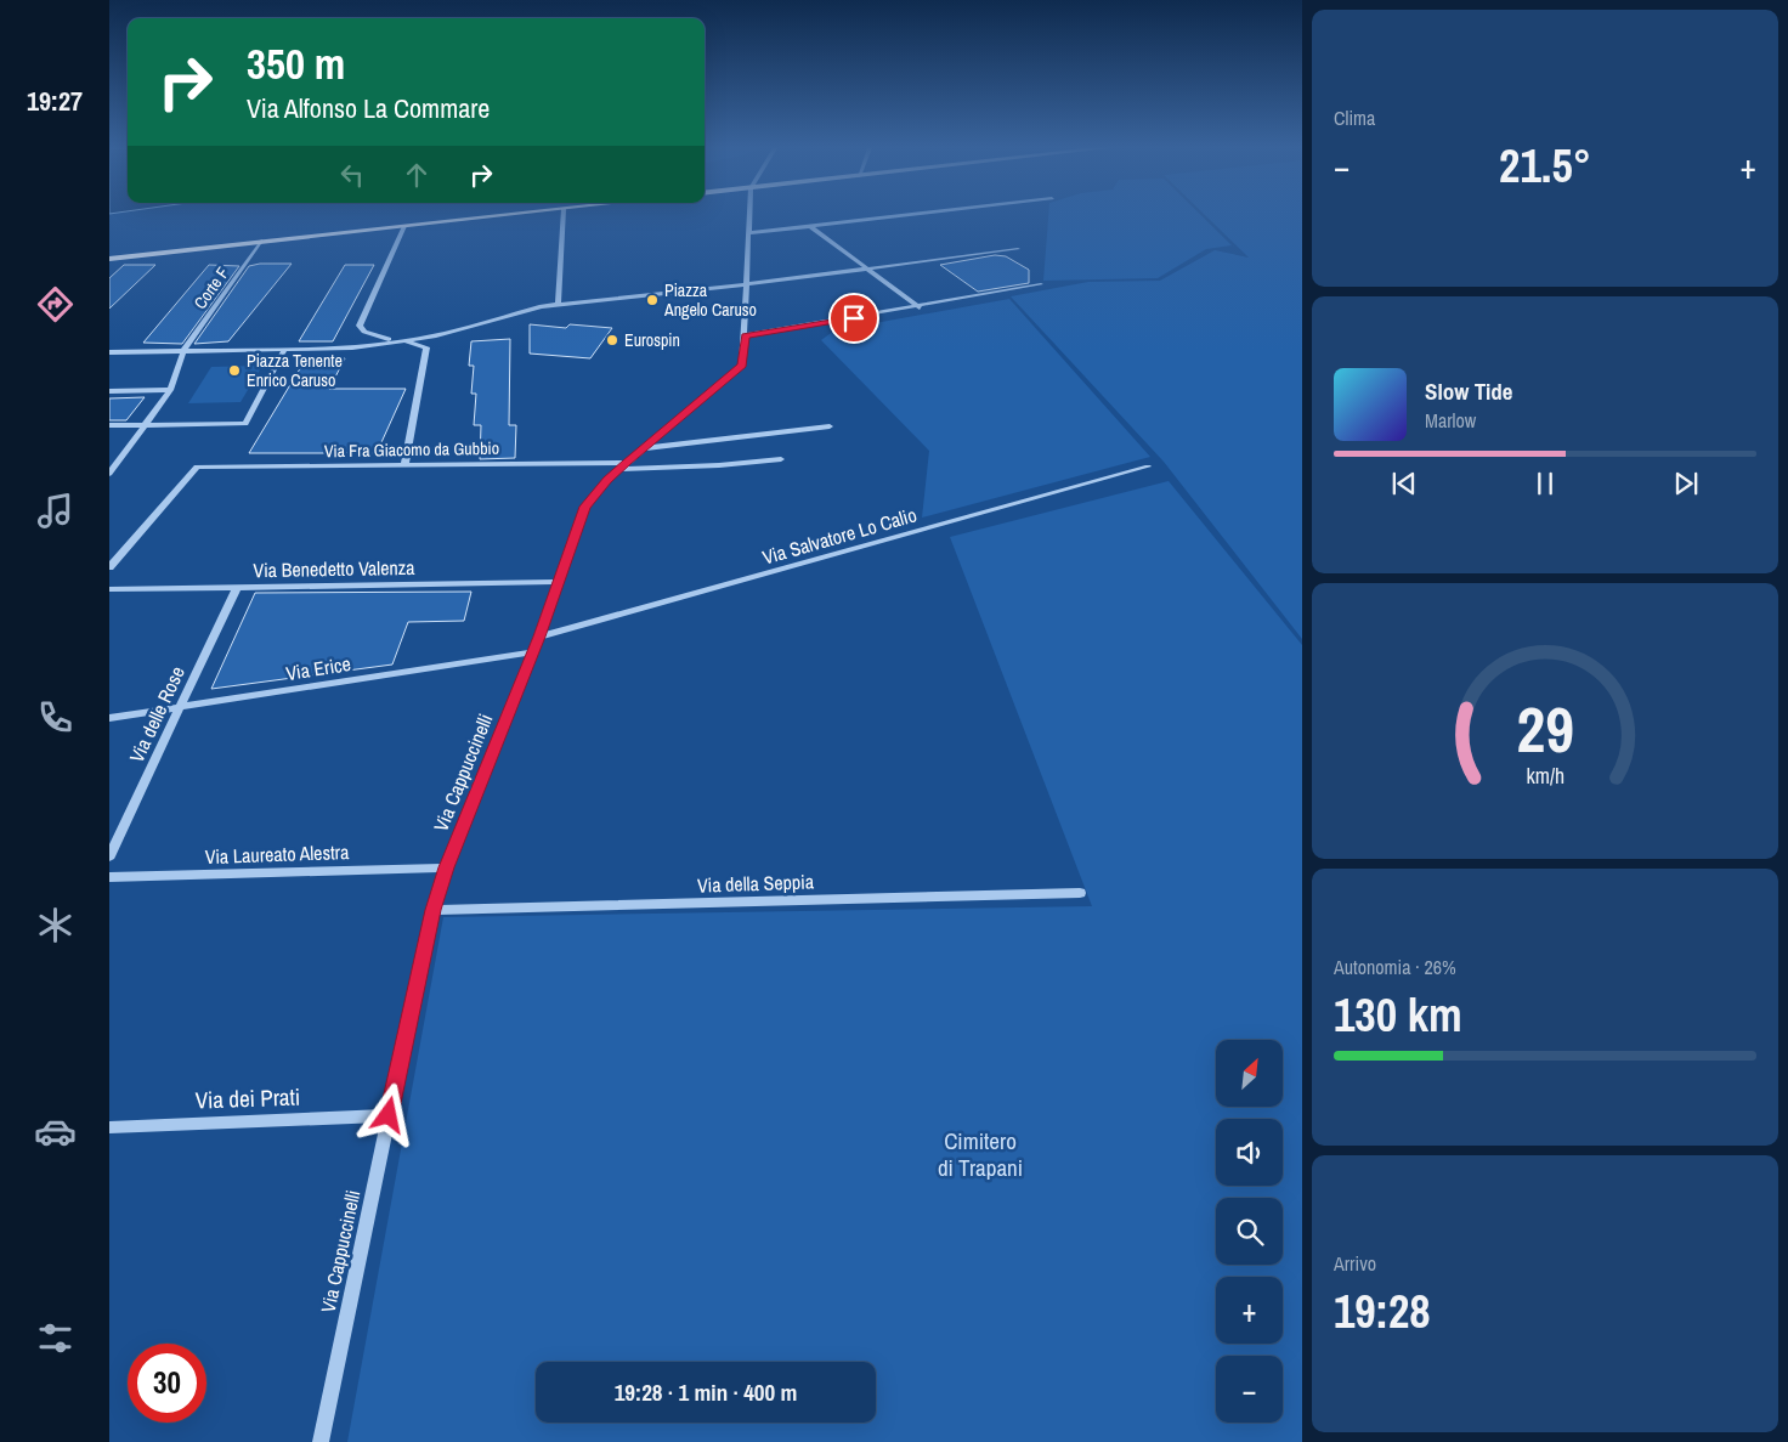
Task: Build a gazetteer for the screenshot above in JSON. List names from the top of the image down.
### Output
{
  "streets": {
    "street": [
      "Corte F",
      "Via Fra Giacomo da Gubbio",
      "Via Salvatore Lo Calio",
      "Via Benedetto Valenza",
      "Via Erice",
      "Via delle Rose",
      "Via Cappuccinelli",
      "Via Laureato Alestra",
      "Via della Seppia",
      "Via dei Prati"
    ]
  },
  "crossings": [
    ["Via Fra Giacomo da Gubbio", "Via Cappuccinelli"],
    ["Via Salvatore Lo Calio", "Via Cappuccinelli"],
    ["Via Benedetto Valenza", "Via delle Rose"],
    ["Via Benedetto Valenza", "Via Cappuccinelli"],
    ["Via Erice", "Via delle Rose"],
    ["Via Erice", "Via Cappuccinelli"],
    ["Via Cappuccinelli", "Via Laureato Alestra"],
    ["Via Cappuccinelli", "Via della Seppia"],
    ["Via Cappuccinelli", "Via dei Prati"]
  ],
  "parks": ["Cimitero di Trapani"],
  "places": ["Piazza Angelo Caruso", "Eurospin", "Piazza Tenente Enrico Caruso"],
  "north": "top right",
  "page": {
    "tabs": "19:27",
    "tile": [
      "Clima",
      ["Autonomia · 26%", "130 km"],
      ["Arrivo", "19:28"]
    ],
    "turn": ["350 m", "Via Alfonso La Commare"],
    "heat": ["−", "21.5°", "+"],
    "song": ["Slow Tide", "Marlow"],
    "map_buttons": ["+", "−"],
    "limit": "30",
    "trip": "19:28 · 1 min · 400 m",
    "gauge": ["29", "km/h"]
  }
}
